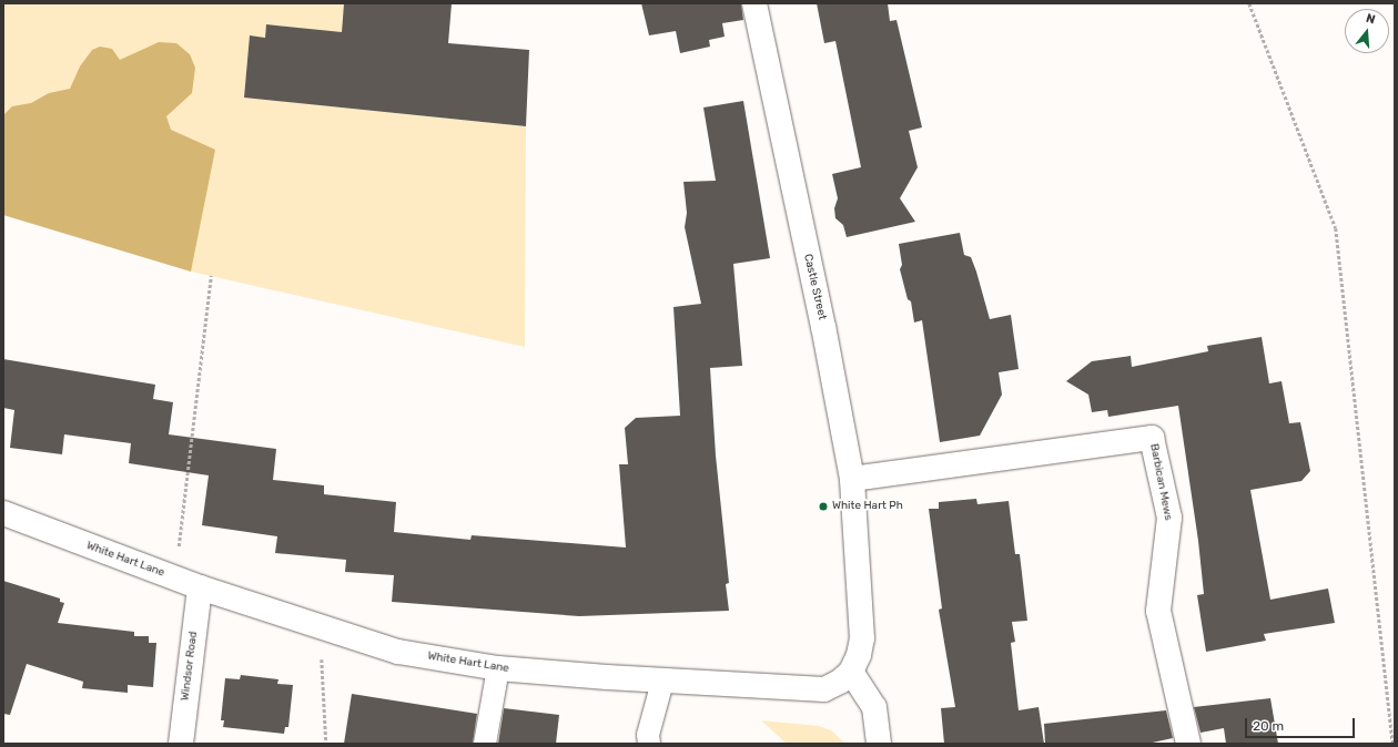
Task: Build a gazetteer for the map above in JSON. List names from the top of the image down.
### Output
{
  "streets": {
    "street": [
      "Castle Street",
      "Barbican Mews",
      "White Hart Lane",
      "Windsor Road"
    ]
  },
  "crossings": [
    ["Castle Street", "Barbican Mews"],
    ["Castle Street", "White Hart Lane"],
    ["White Hart Lane", "Windsor Road"]
  ],
  "places": ["White Hart Ph"],
  "scale_bar": "20 m",
  "north": "top"
}
